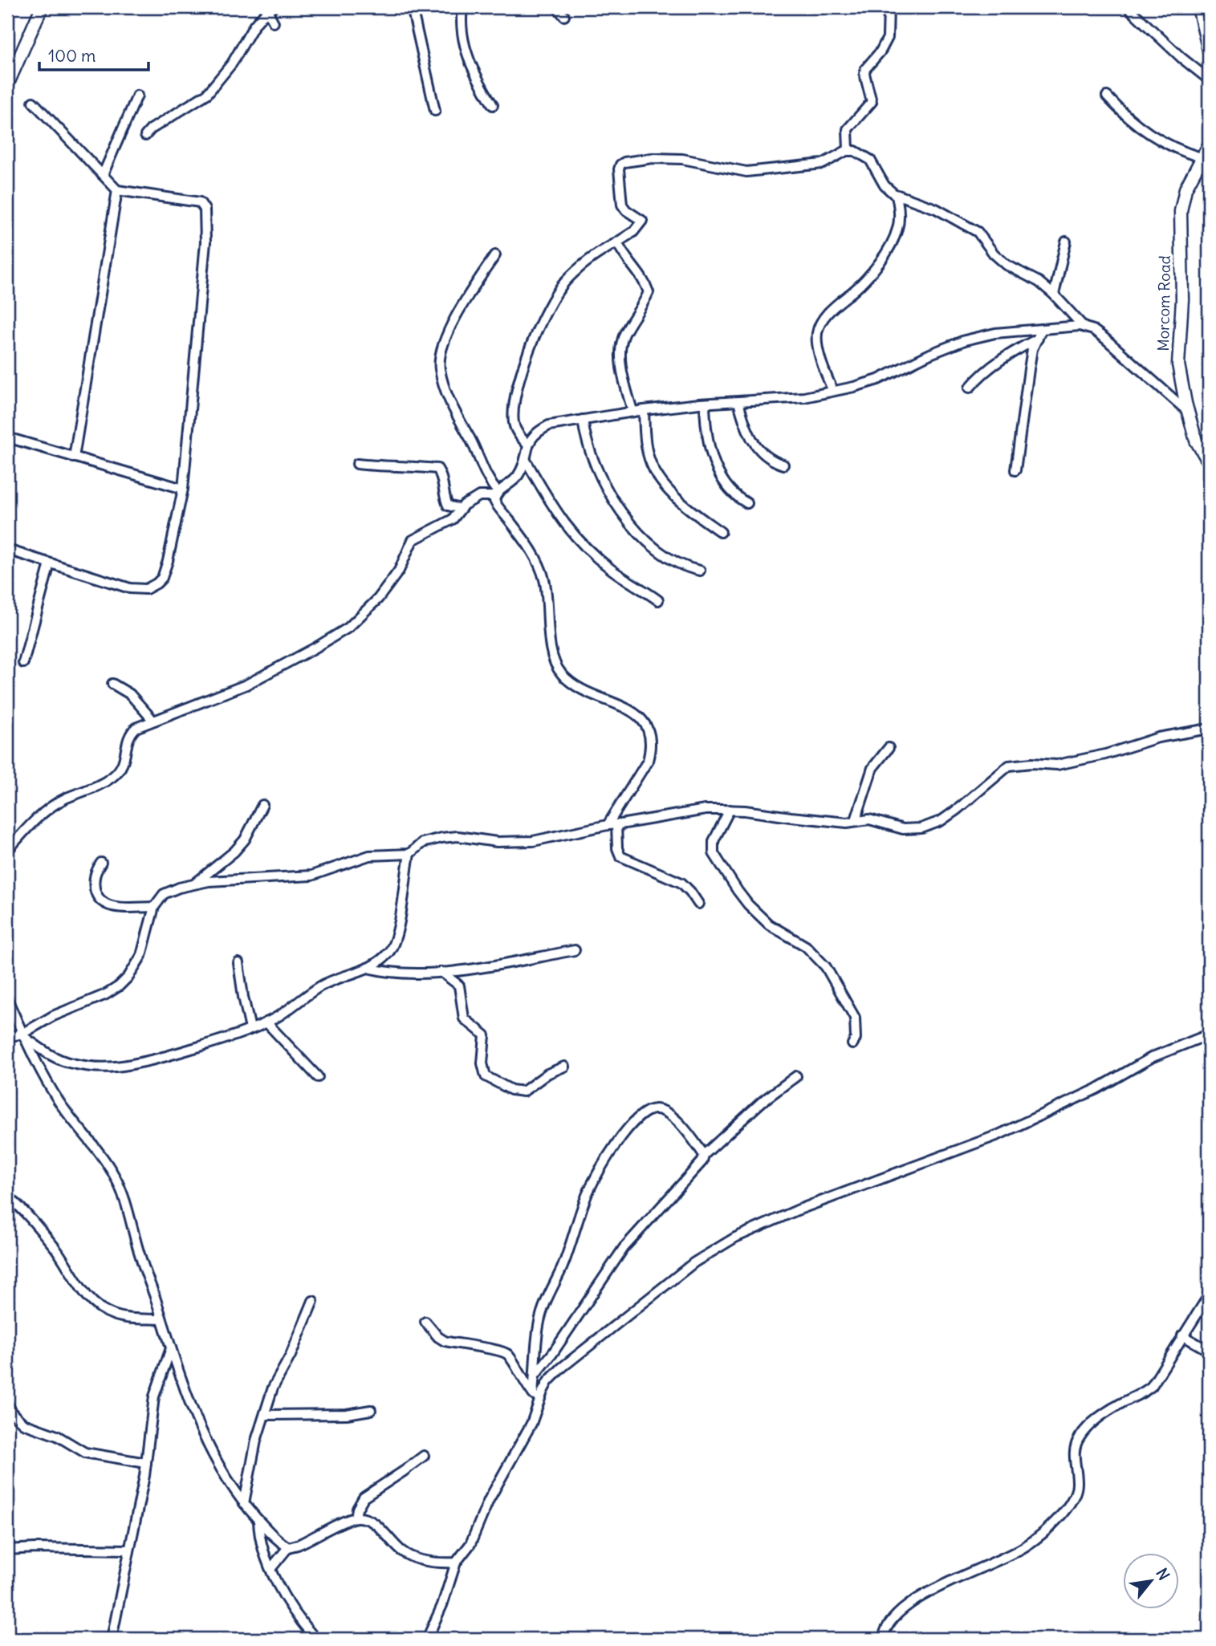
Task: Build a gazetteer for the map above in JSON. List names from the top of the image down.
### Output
{
  "streets": {
    "street": ["Morcom Road"]
  },
  "scale_bar": "100 m",
  "north": "top right"
}
